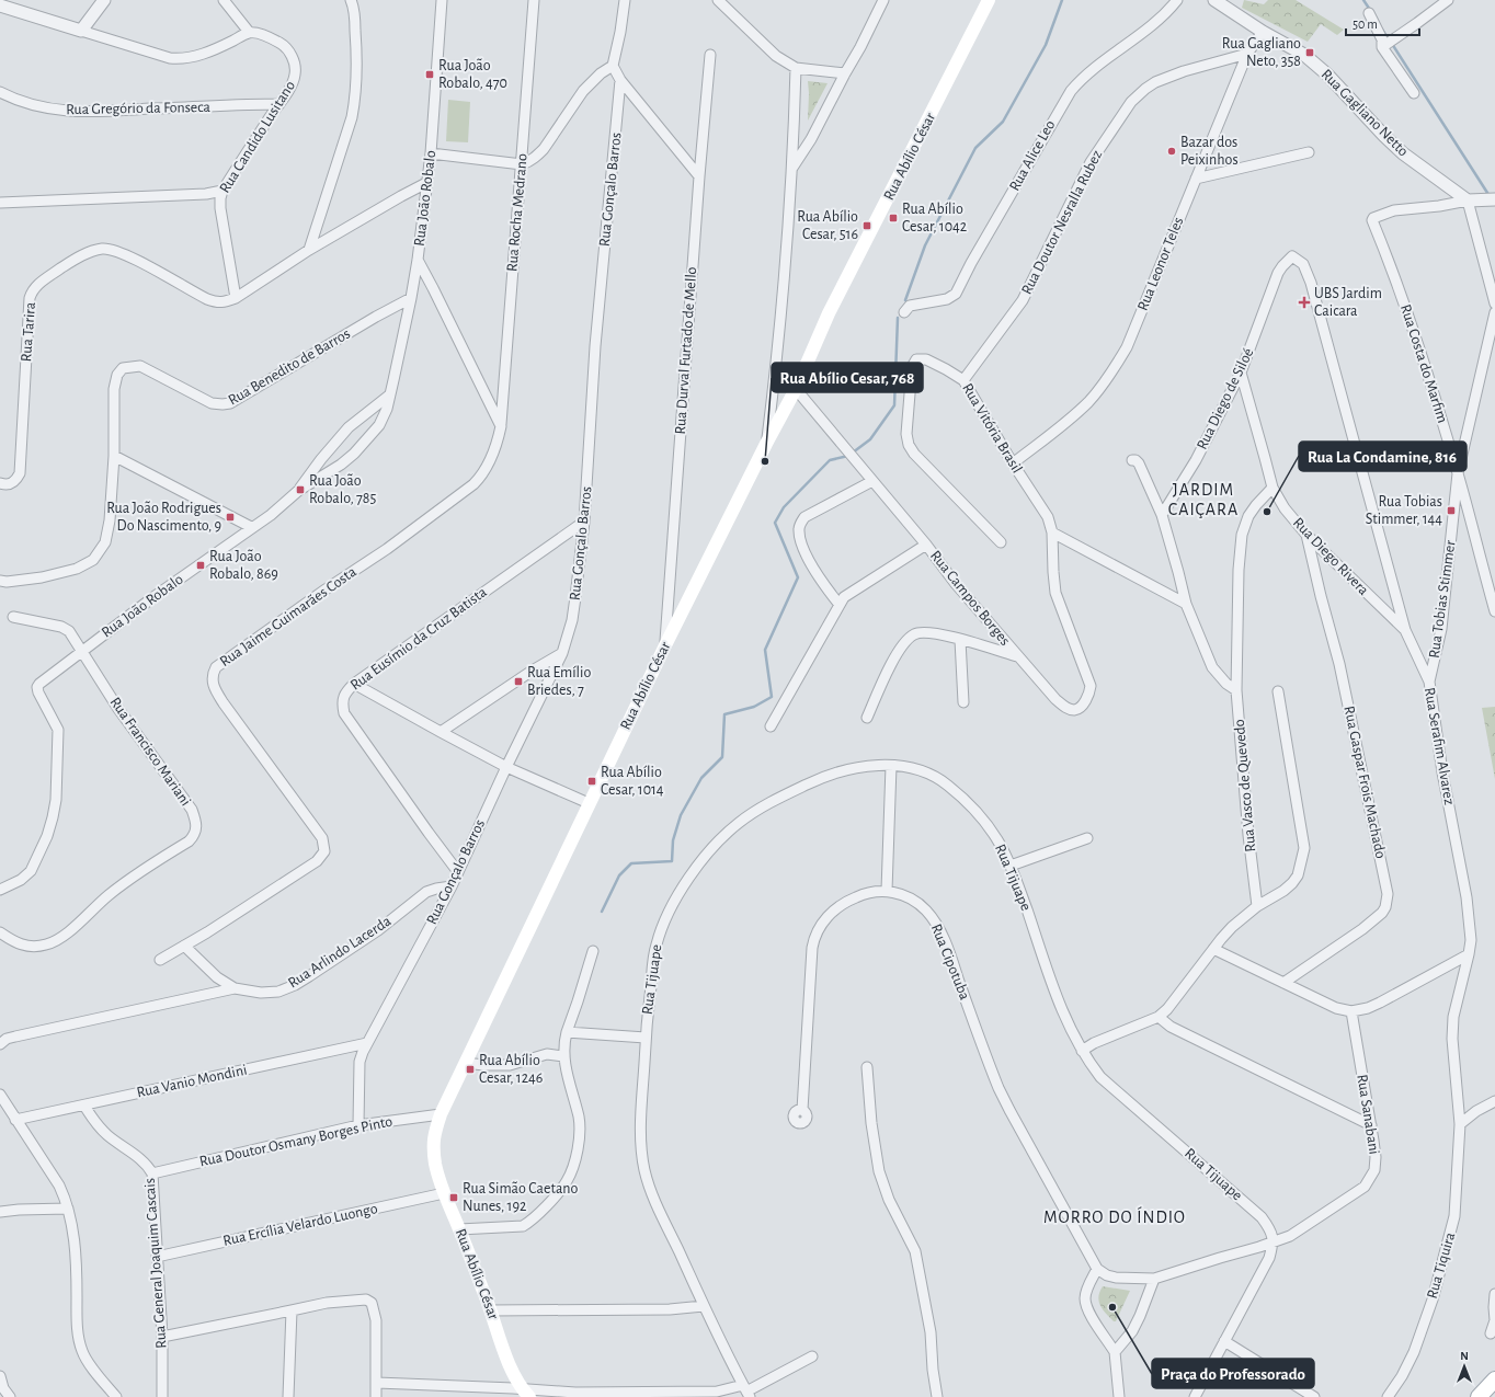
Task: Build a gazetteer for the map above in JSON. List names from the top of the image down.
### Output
{
  "streets": {
    "main road": ["Rua Abílio César"],
    "street": [
      "Rua Gregório da Fonseca",
      "Rua Gagliano Netto",
      "Rua Candido Lusitano",
      "Rua Alice Leo",
      "Rua Gonçalo Barros",
      "Rua João Robalo",
      "Rua Rocha Medrano",
      "Rua Doutor Nesralla Rubez",
      "Rua Leonor Teles",
      "Rua Tarira",
      "Rua Durval Furtado de Mello",
      "Rua Costa do Marfim",
      "Rua Benedito de Barros",
      "Rua Diego de Siloé",
      "Rua Vitória Brasil",
      "Rua Diego Rivera",
      "Rua Campos Borges",
      "Rua Tobias Stimmer",
      "Rua Jaime Guimarães Costa",
      "Rua Eusímio da Cruz Batista",
      "Rua Serafim Alvarez",
      "Rua Francisco Mariani",
      "Rua Gaspar Frois Machado",
      "Rua Vasco de Quevedo",
      "Rua Tijuape",
      "Rua Arlindo Lacerda",
      "Rua Cipotuba",
      "Rua Vanio Mondini",
      "Rua Sanabani",
      "Rua Doutor Osmany Borges Pinto",
      "Rua Ercília Velardo Luongo",
      "Rua General Joaquim Cascais",
      "Rua Tiquira"
    ]
  },
  "crossings": [
    ["Rua Gregório da Fonseca", "Rua Candido Lusitano"],
    ["Rua Gagliano Netto", "Rua Leonor Teles"],
    ["Rua Gagliano Netto", "Rua Costa do Marfim"],
    ["Rua Candido Lusitano", "Rua Tarira"],
    ["Rua Abílio César", "Rua Durval Furtado de Mello"],
    ["Rua Abílio César", "Rua Campos Borges"],
    ["Rua Abílio César", "Rua Doutor Osmany Borges Pinto"],
    ["Rua Abílio César", "Rua Ercília Velardo Luongo"],
    ["Rua Gonçalo Barros", "Rua Eusímio da Cruz Batista"],
    ["Rua Gonçalo Barros", "Rua Arlindo Lacerda"],
    ["Rua Gonçalo Barros", "Rua Vanio Mondini"],
    ["Rua Gonçalo Barros", "Rua Doutor Osmany Borges Pinto"],
    ["Rua João Robalo", "Rua Benedito de Barros"],
    ["Rua João Robalo", "Rua Francisco Mariani"],
    ["Rua Rocha Medrano", "Rua Jaime Guimarães Costa"],
    ["Rua Doutor Nesralla Rubez", "Rua Leonor Teles"],
    ["Rua Doutor Nesralla Rubez", "Rua Vitória Brasil"],
    ["Rua Leonor Teles", "Rua Vitória Brasil"],
    ["Rua Costa do Marfim", "Rua Tobias Stimmer"],
    ["Rua Diego de Siloé", "Rua Diego Rivera"],
    ["Rua Diego de Siloé", "Rua Serafim Alvarez"],
    ["Rua Vitória Brasil", "Rua Campos Borges"],
    ["Rua Diego Rivera", "Rua Serafim Alvarez"],
    ["Rua Diego Rivera", "Rua Gaspar Frois Machado"],
    ["Rua Diego Rivera", "Rua Vasco de Quevedo"],
    ["Rua Tobias Stimmer", "Rua Serafim Alvarez"],
    ["Rua Jaime Guimarães Costa", "Rua Arlindo Lacerda"],
    ["Rua Serafim Alvarez", "Rua Tiquira"],
    ["Rua Tijuape", "Rua Sanabani"],
    ["Rua Vanio Mondini", "Rua General Joaquim Cascais"],
    ["Rua Doutor Osmany Borges Pinto", "Rua General Joaquim Cascais"],
    ["Rua Ercília Velardo Luongo", "Rua General Joaquim Cascais"]
  ],
  "districts": ["JARDIM CAIÇARA", "MORRO DO ÍNDIO"],
  "places": {
    "transit": [
      "Rua Gagliano Neto, 358",
      "Rua João Robalo, 470",
      "Rua Abílio Cesar, 1042",
      "Rua Abílio Cesar, 516",
      "Rua João Robalo, 785",
      "Rua Tobias Stimmer, 144",
      "Rua João Rodrigues Do Nascimento, 9",
      "Rua João Robalo, 869",
      "Rua Emílio Briedes, 7",
      "Rua Abílio Cesar, 1014",
      "Rua Abílio Cesar, 1246",
      "Rua Simão Caetano Nunes, 192"
    ],
    "other": [
      "Bazar dos Peixinhos",
      "Rua Abílio Cesar, 768",
      "Rua La Condamine, 816",
      "Praça do Professorado"
    ],
    "health": ["UBS Jardim Caicara"]
  },
  "scale_bar": "50 m",
  "north": "top"
}
